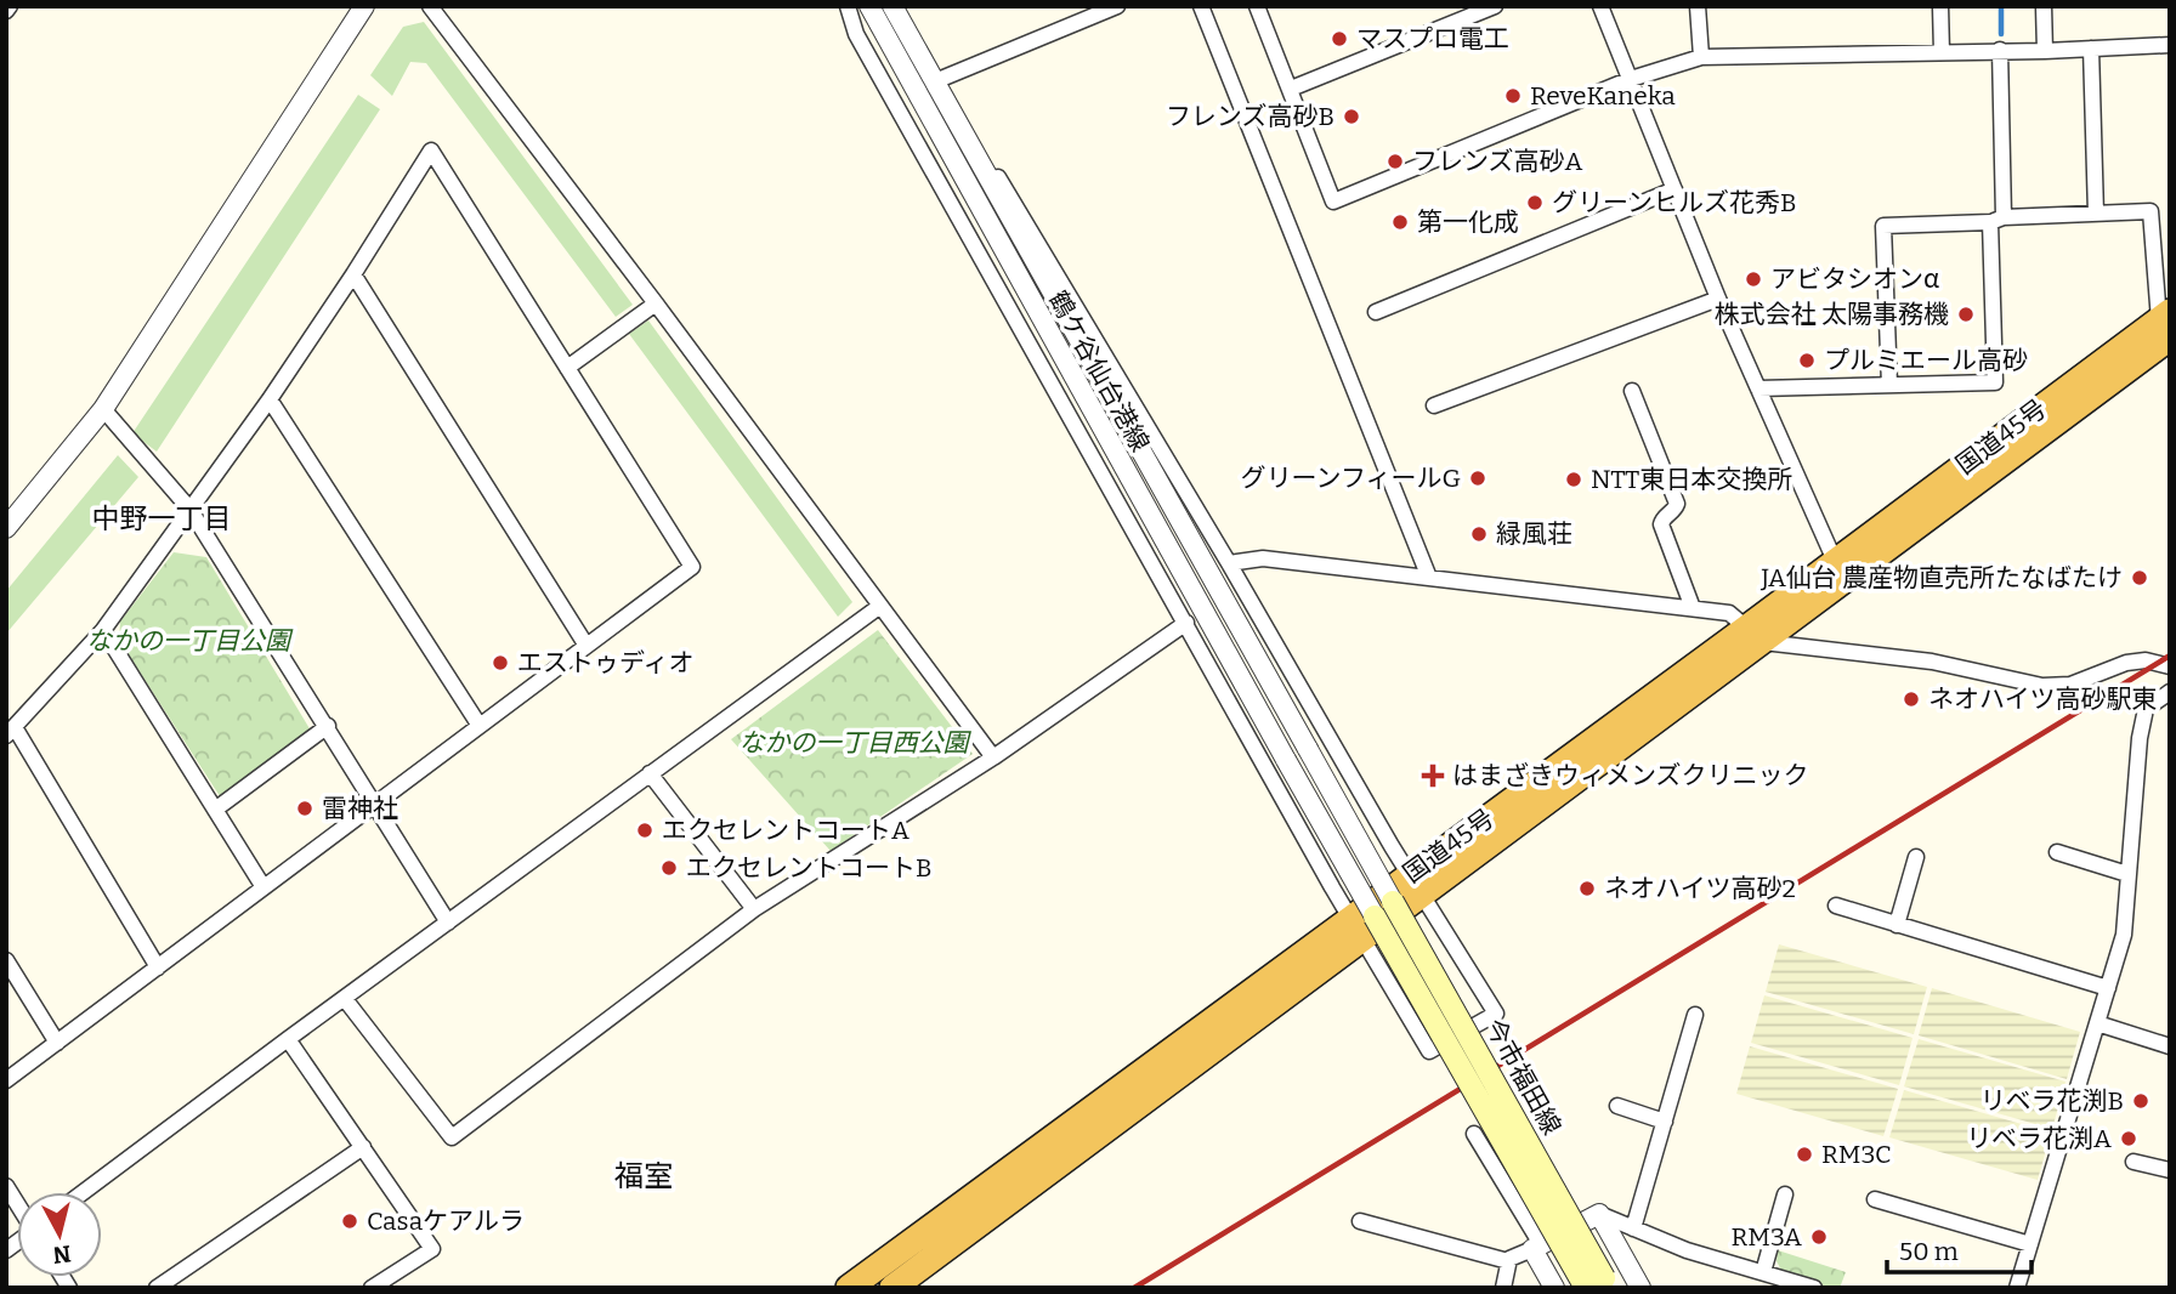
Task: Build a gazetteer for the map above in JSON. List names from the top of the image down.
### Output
{
  "streets": {
    "highway": ["国道45号"],
    "main road": ["今市福田線"],
    "street": ["鶴ケ谷仙台港線"]
  },
  "crossings": [
    ["鶴ケ谷仙台港線", "国道45号"],
    ["鶴ケ谷仙台港線", "今市福田線"],
    ["国道45号", "今市福田線"]
  ],
  "districts": ["中野一丁目", "福室"],
  "parks": ["なかの一丁目公園", "なかの一丁目西公園"],
  "places": {
    "other": [
      "マスプロ電工",
      "ReveKaneka",
      "フレンズ高砂B",
      "フレンズ高砂A",
      "グリーンヒルズ花秀B",
      "第一化成",
      "アビタシオンα",
      "株式会社 太陽事務機",
      "プルミエール高砂",
      "グリーンフィールG",
      "NTT東日本交換所",
      "緑風荘",
      "JA仙台 農産物直売所たなばたけ",
      "エストゥディオ",
      "ネオハイツ高砂駅東",
      "雷神社",
      "エクセレントコートA",
      "エクセレントコートB",
      "ネオハイツ高砂2",
      "リベラ花渕B",
      "リベラ花渕A",
      "RM3C",
      "Casaケアルラ",
      "RM3A"
    ],
    "health": ["はまざきウィメンズクリニック"]
  },
  "scale_bar": "50 m",
  "north": "bottom"
}
